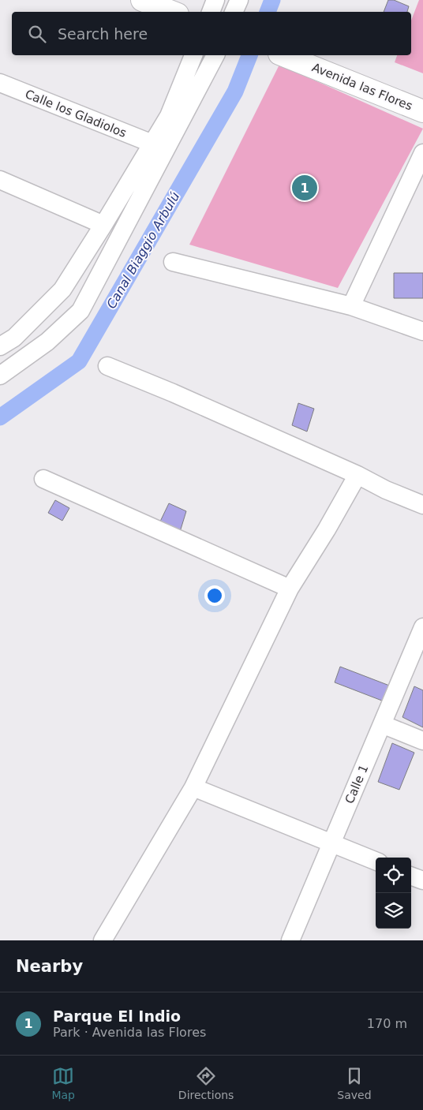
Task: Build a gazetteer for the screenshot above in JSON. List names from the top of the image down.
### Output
{
  "streets": {
    "street": ["Avenida las Flores", "Calle los Gladiolos", "Calle 1"]
  },
  "water": ["Canal Biaggio Arbulú"],
  "page": {
    "search": "Search here",
    "pins": "1",
    "heading": "Nearby",
    "list": [
      {
        "mark": "1",
        "name": "Parque El Indio",
        "note": "Park · Avenida las Flores",
        "value": "170 m"
      }
    ],
    "nav": ["Map", "Directions", "Saved"]
  }
}
